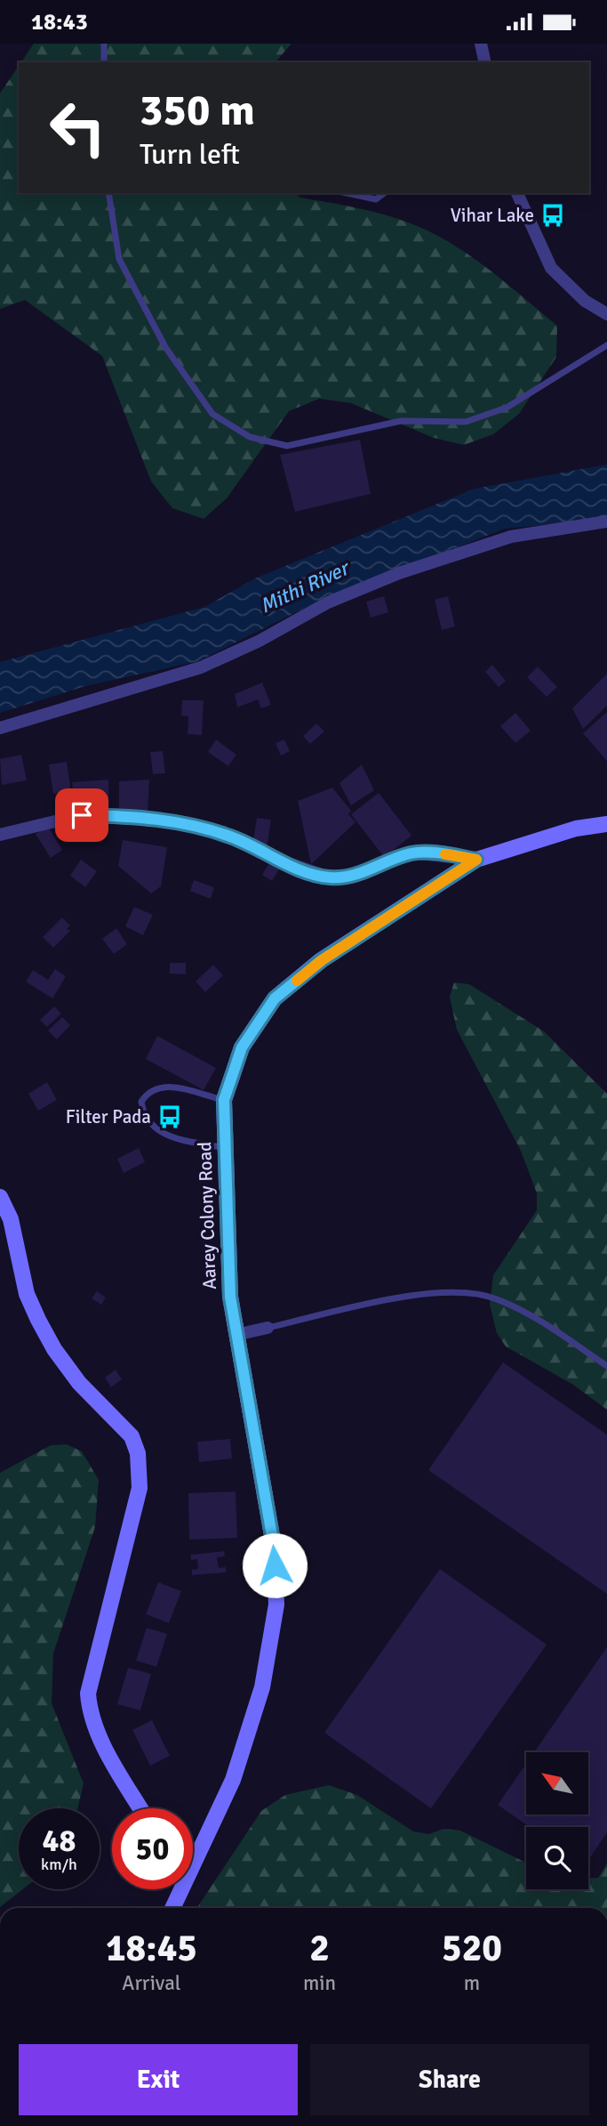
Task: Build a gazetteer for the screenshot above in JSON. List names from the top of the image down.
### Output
{
  "streets": {
    "main road": ["Aarey Colony Road"]
  },
  "water": ["Mithi River"],
  "places": {
    "bus stop": ["Vihar Lake", "Filter Pada"]
  },
  "north": "top left",
  "page": {
    "status": "18:43",
    "turn": ["350 m", "Turn left"],
    "speed": "48 km/h",
    "limit": "50",
    "eta": [
      "18:45",
      "Arrival",
      "2",
      "min",
      "520",
      "m"
    ],
    "buttons": ["Exit", "Share"]
  }
}
